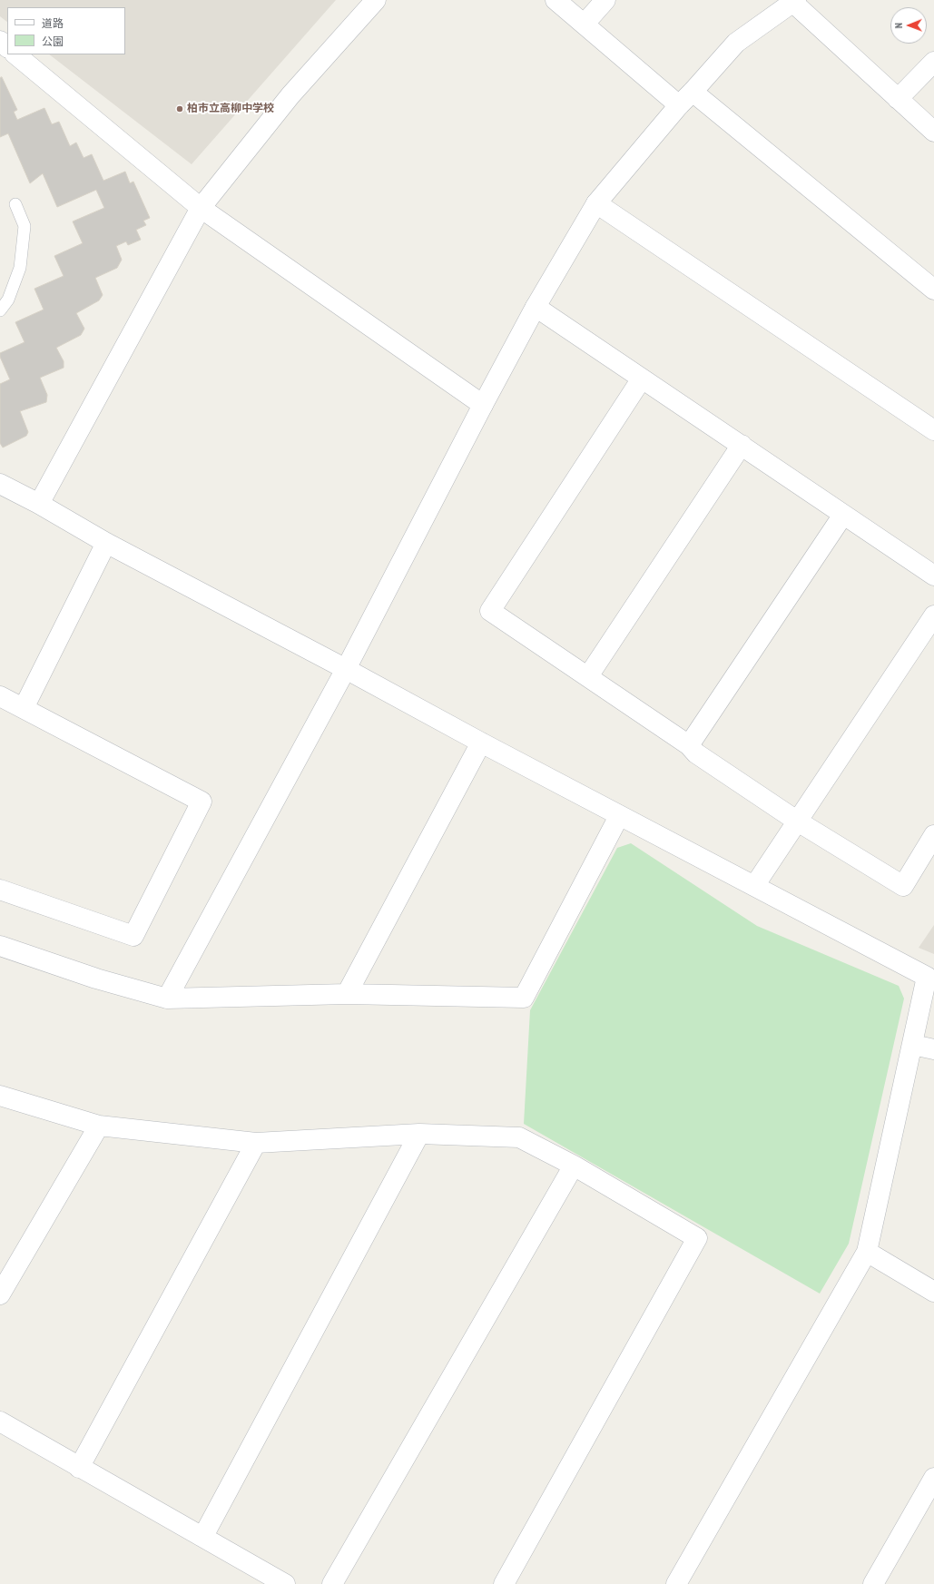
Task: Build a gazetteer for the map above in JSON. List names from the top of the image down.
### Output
{
  "places": ["柏市立高柳中学校"],
  "legend": ["道路", "公園"],
  "north": "left"
}
